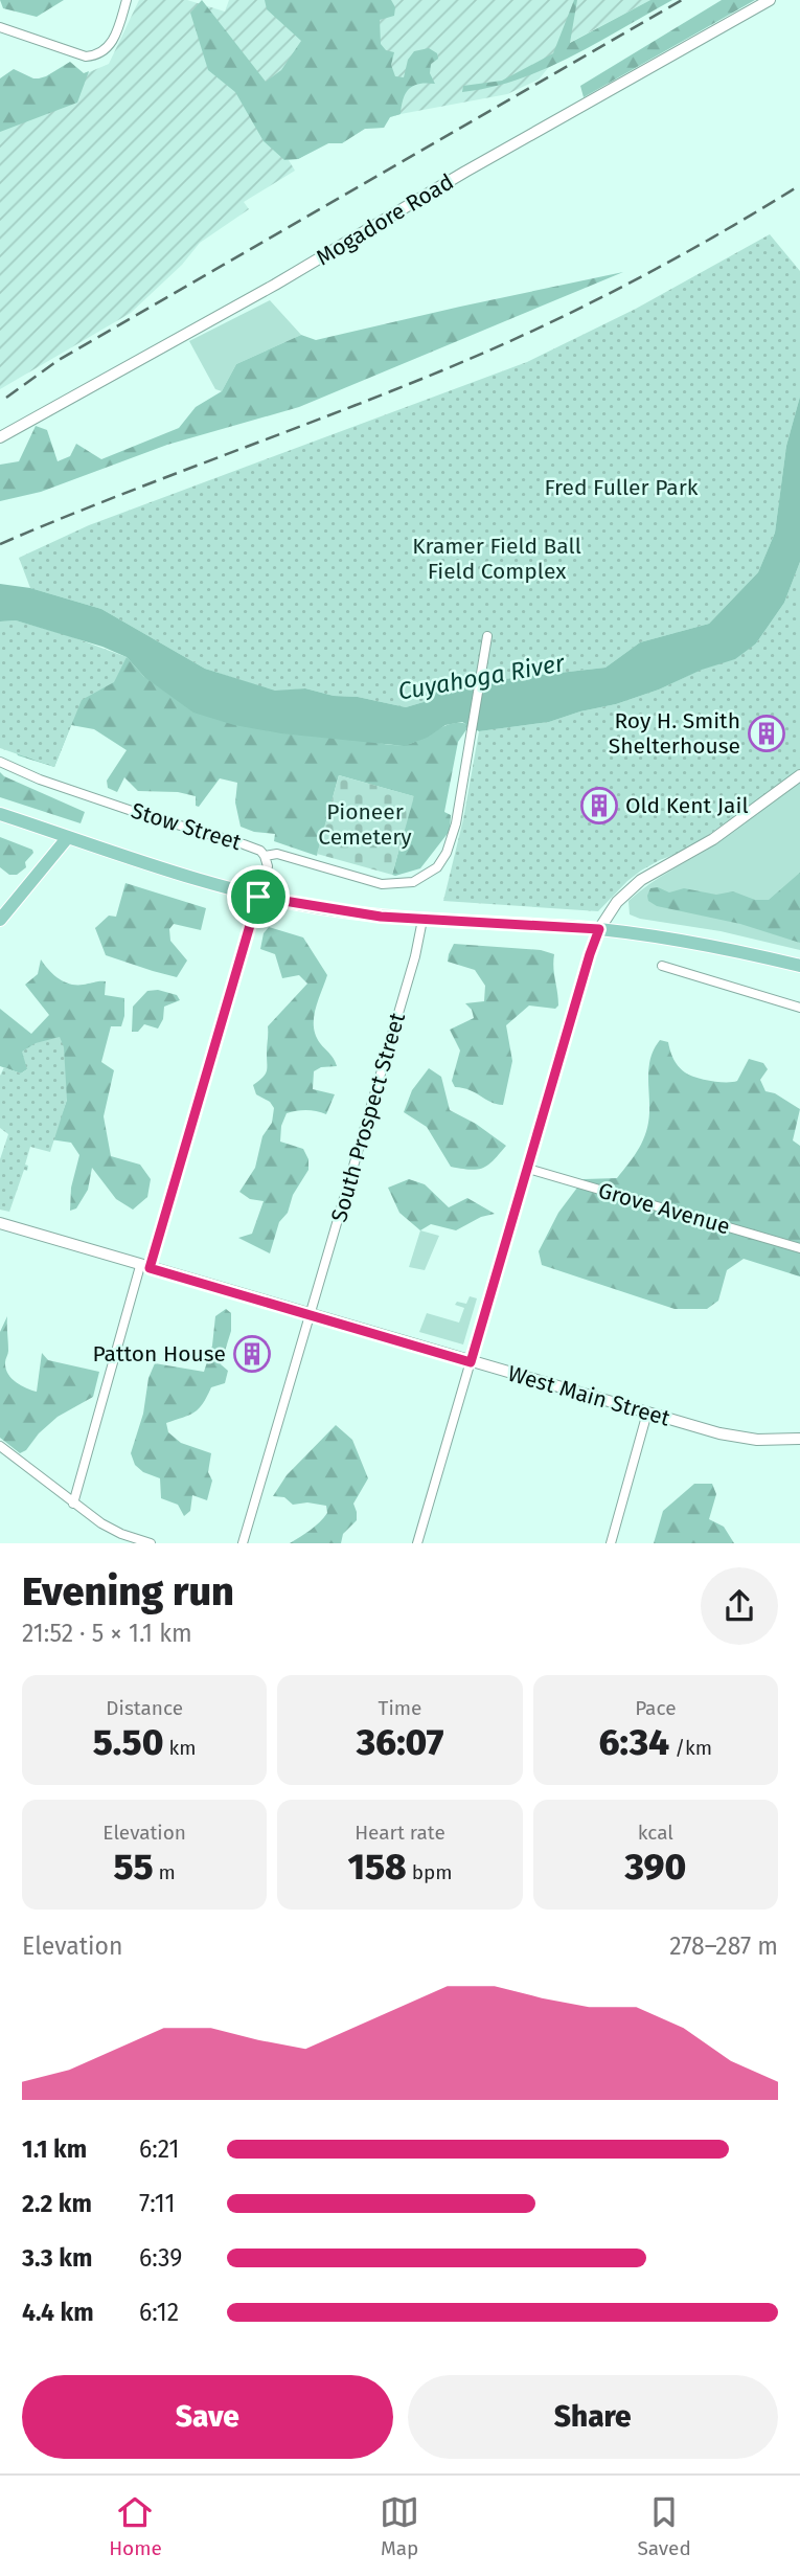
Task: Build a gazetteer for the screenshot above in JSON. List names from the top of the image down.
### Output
{
  "streets": {
    "street": [
      "Mogadore Road",
      "Stow Street",
      "South Prospect Street",
      "Grove Avenue",
      "West Main Street"
    ]
  },
  "crossings": [
    ["South Prospect Street", "West Main Street"]
  ],
  "water": ["Cuyahoga River"],
  "parks": ["Fred Fuller Park", "Kramer Field Ball Field Complex", "Pioneer Cemetery"],
  "places": {
    "building": ["Roy H. Smith Shelterhouse", "Old Kent Jail", "Patton House"]
  },
  "page": {
    "heading": ["Evening run", "21:52 · 5 × 1.1 km"],
    "stats": [
      ["Distance", "5.50 km"],
      ["Time", "36:07"],
      ["Pace", "6:34 /km"],
      ["Elevation", "55 m"],
      ["Heart rate", "158 bpm"],
      ["kcal", "390"]
    ],
    "chart": ["Elevation", "278–287 m"],
    "list": [
      {
        "name": "1.1 km",
        "note": "6:21"
      },
      {
        "name": "2.2 km",
        "note": "7:11"
      },
      {
        "name": "3.3 km",
        "note": "6:39"
      },
      {
        "name": "4.4 km",
        "note": "6:12"
      }
    ],
    "buttons": ["Save", "Share"],
    "tabs": ["Home", "Map", "Saved"]
  }
}
